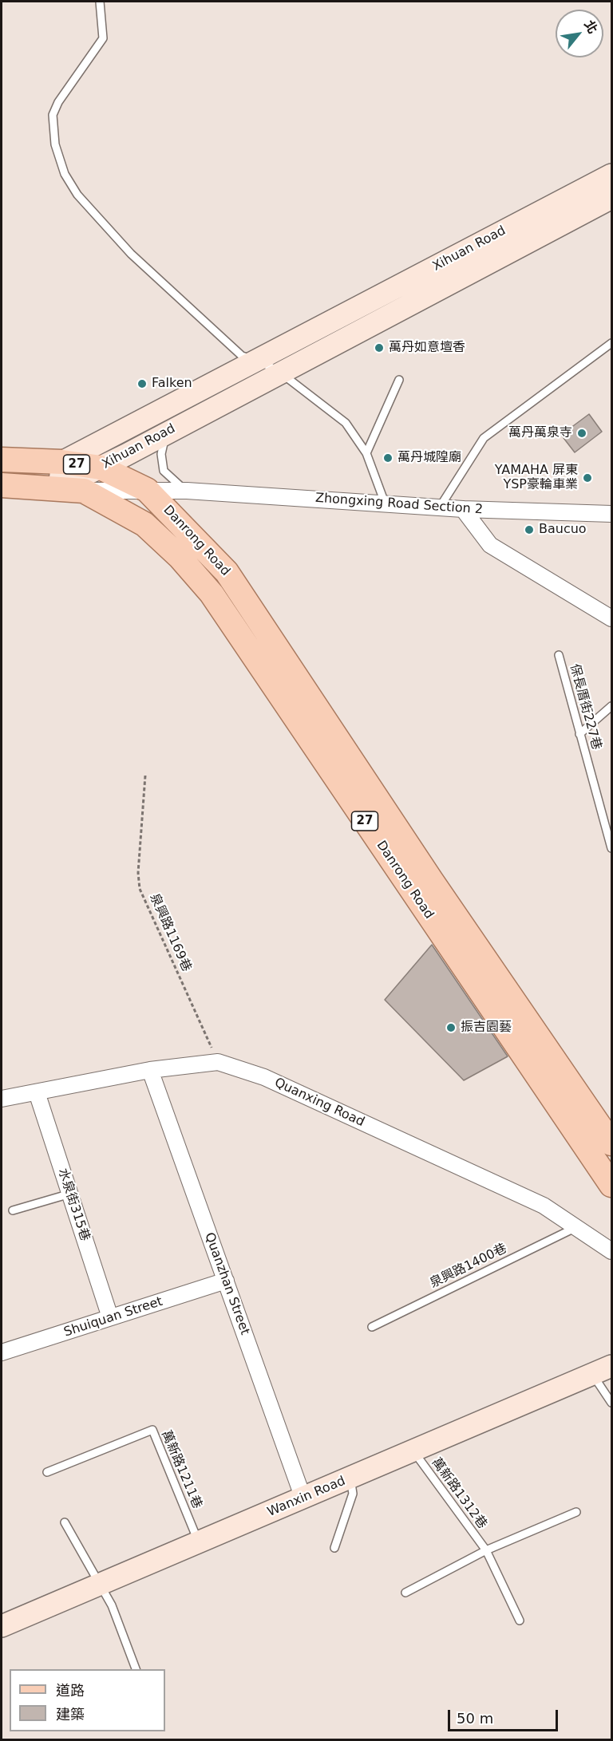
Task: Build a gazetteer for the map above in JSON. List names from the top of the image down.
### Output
{
  "streets": {
    "main road": ["27", "Zhongxing Road Section 2", "Danrong Road"],
    "street": [
      "Xihuan Road",
      "Quanxing Road",
      "水泉街315巷",
      "Quanzhan Street",
      "Shuiquan Street",
      "Wanxin Road"
    ],
    "lane": [
      "保長厝街227巷",
      "泉興路1400巷",
      "萬新路1211巷",
      "萬新路1312巷"
    ],
    "path": ["泉興路1169巷"]
  },
  "crossings": [
    ["Xihuan Road", "Zhongxing Road Section 2"],
    ["Zhongxing Road Section 2", "Danrong Road"],
    ["泉興路1169巷", "Quanxing Road"],
    ["Quanxing Road", "水泉街315巷"],
    ["Quanxing Road", "泉興路1400巷"],
    ["Quanxing Road", "Quanzhan Street"],
    ["水泉街315巷", "Shuiquan Street"],
    ["Quanzhan Street", "Shuiquan Street"],
    ["Quanzhan Street", "Wanxin Road"],
    ["萬新路1211巷", "Wanxin Road"],
    ["萬新路1312巷", "Wanxin Road"]
  ],
  "places": [
    "萬丹如意壇香",
    "Falken",
    "萬丹萬泉寺",
    "萬丹城隍廟",
    "YAMAHA 屏東 YSP豪輪車業",
    "Baucuo",
    "振吉園藝"
  ],
  "legend": ["道路", "建築"],
  "scale_bar": "50 m",
  "north": "top right"
}
